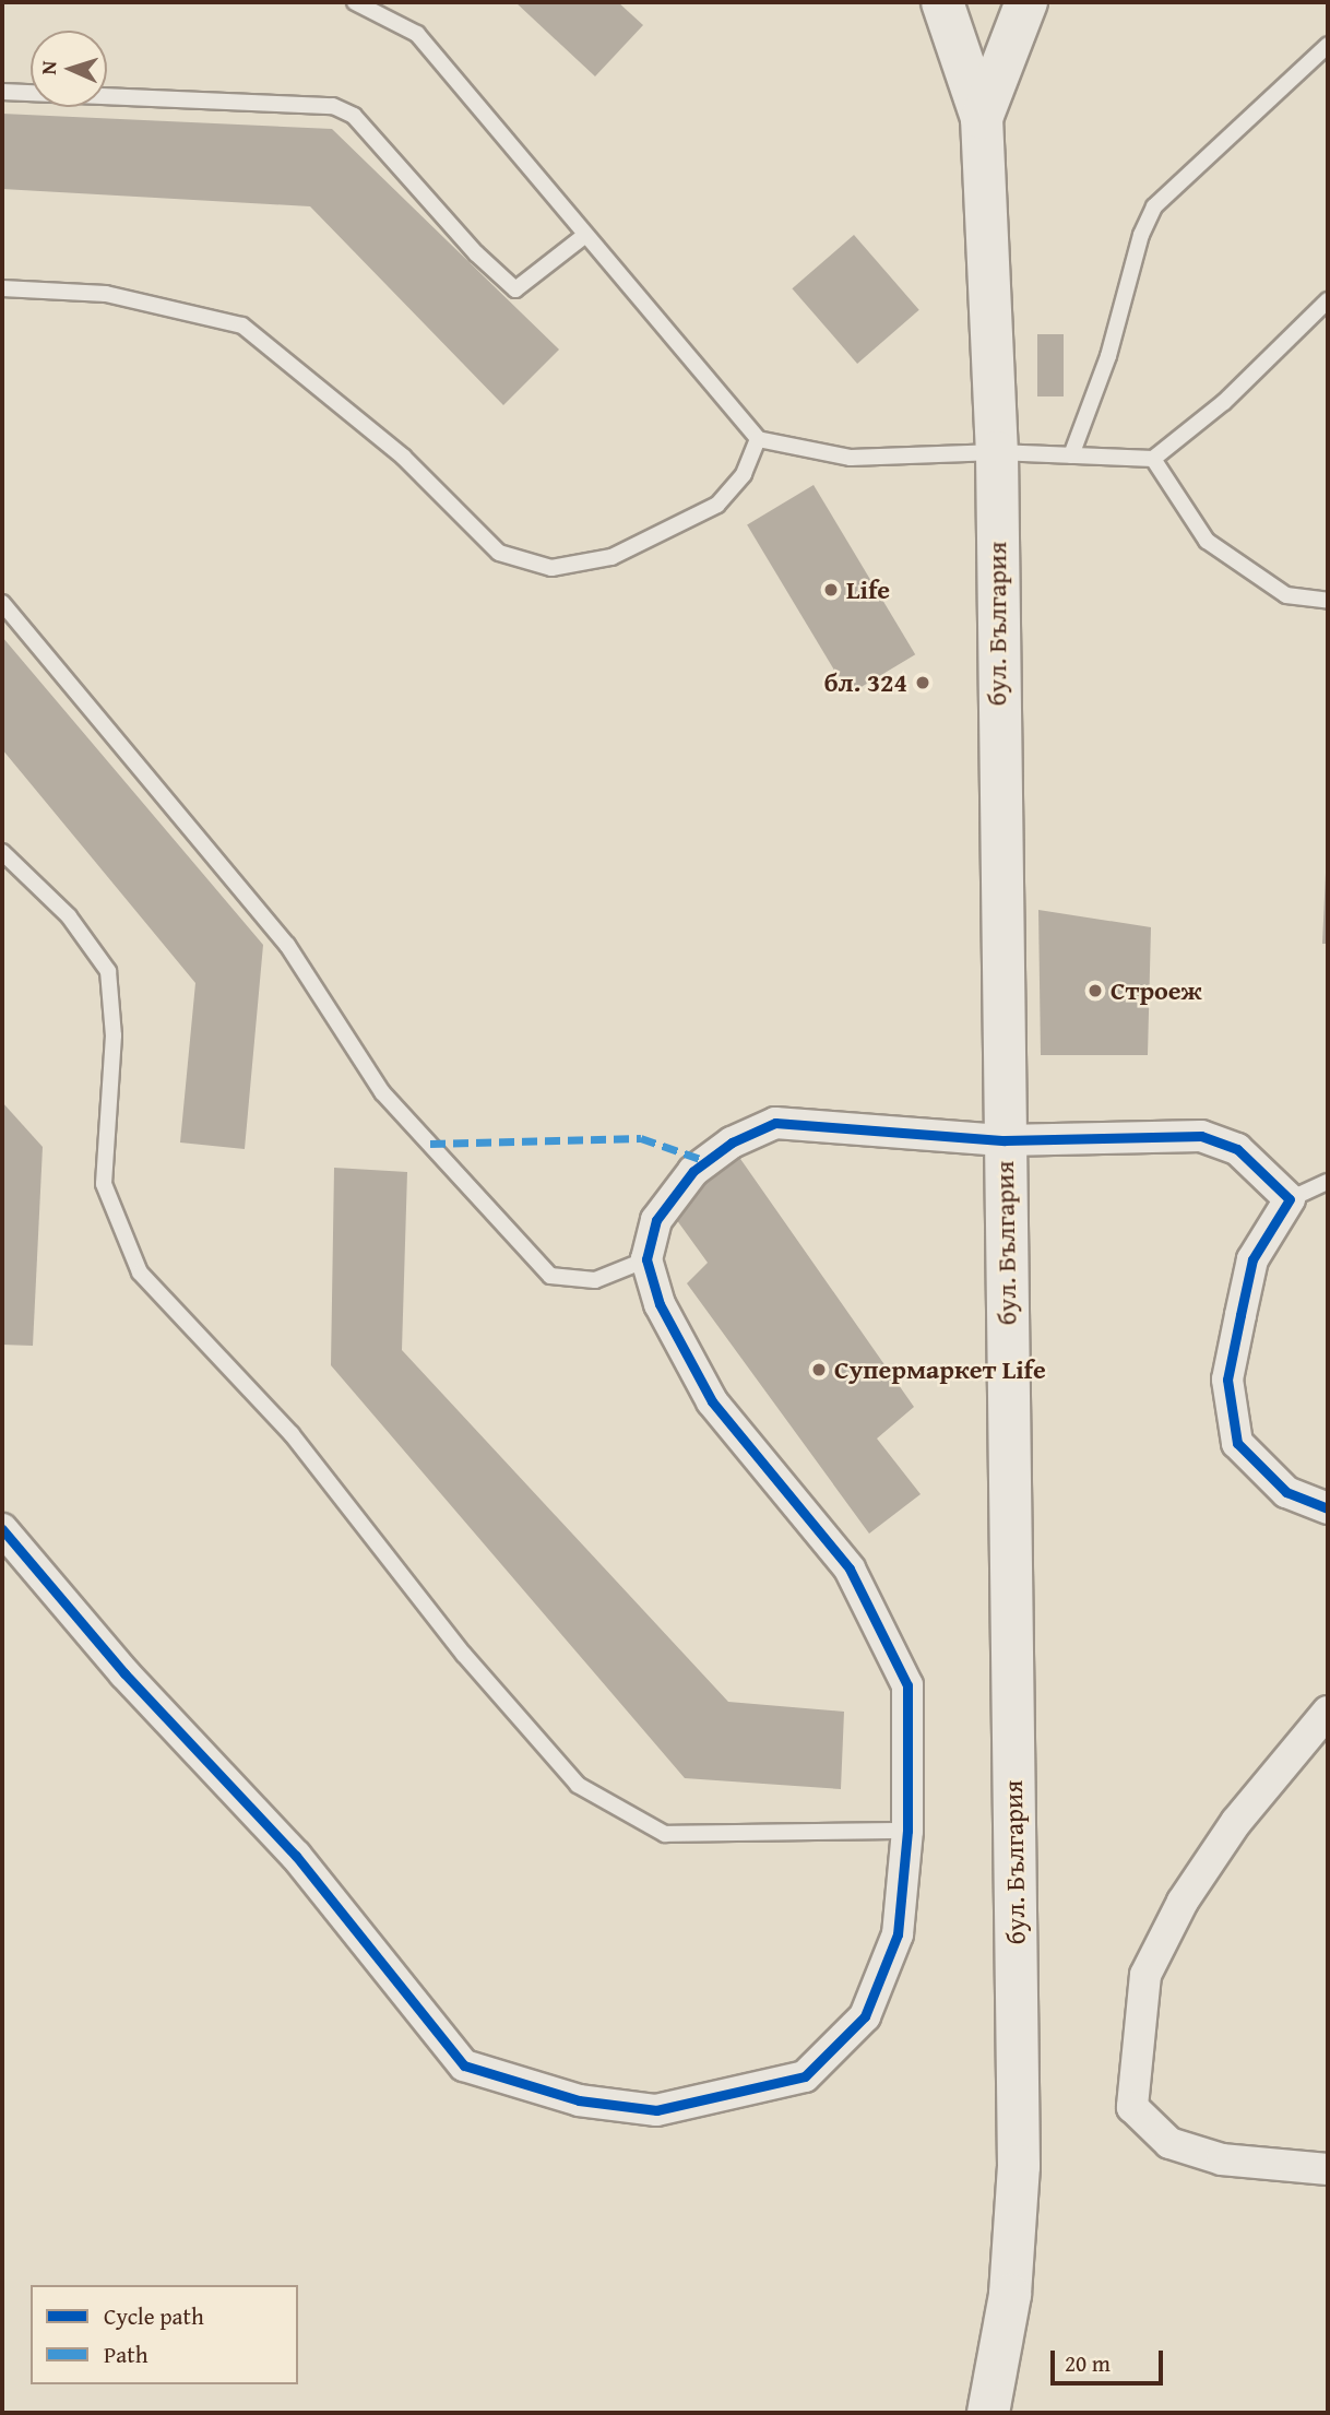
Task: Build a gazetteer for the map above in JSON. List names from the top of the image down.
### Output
{
  "streets": {
    "street": ["бул. България"]
  },
  "places": [
    "Life",
    "бл. 324",
    "Строеж",
    "Супермаркет Life"
  ],
  "legend": ["Cycle path", "Path"],
  "scale_bar": "20 m",
  "north": "left"
}
